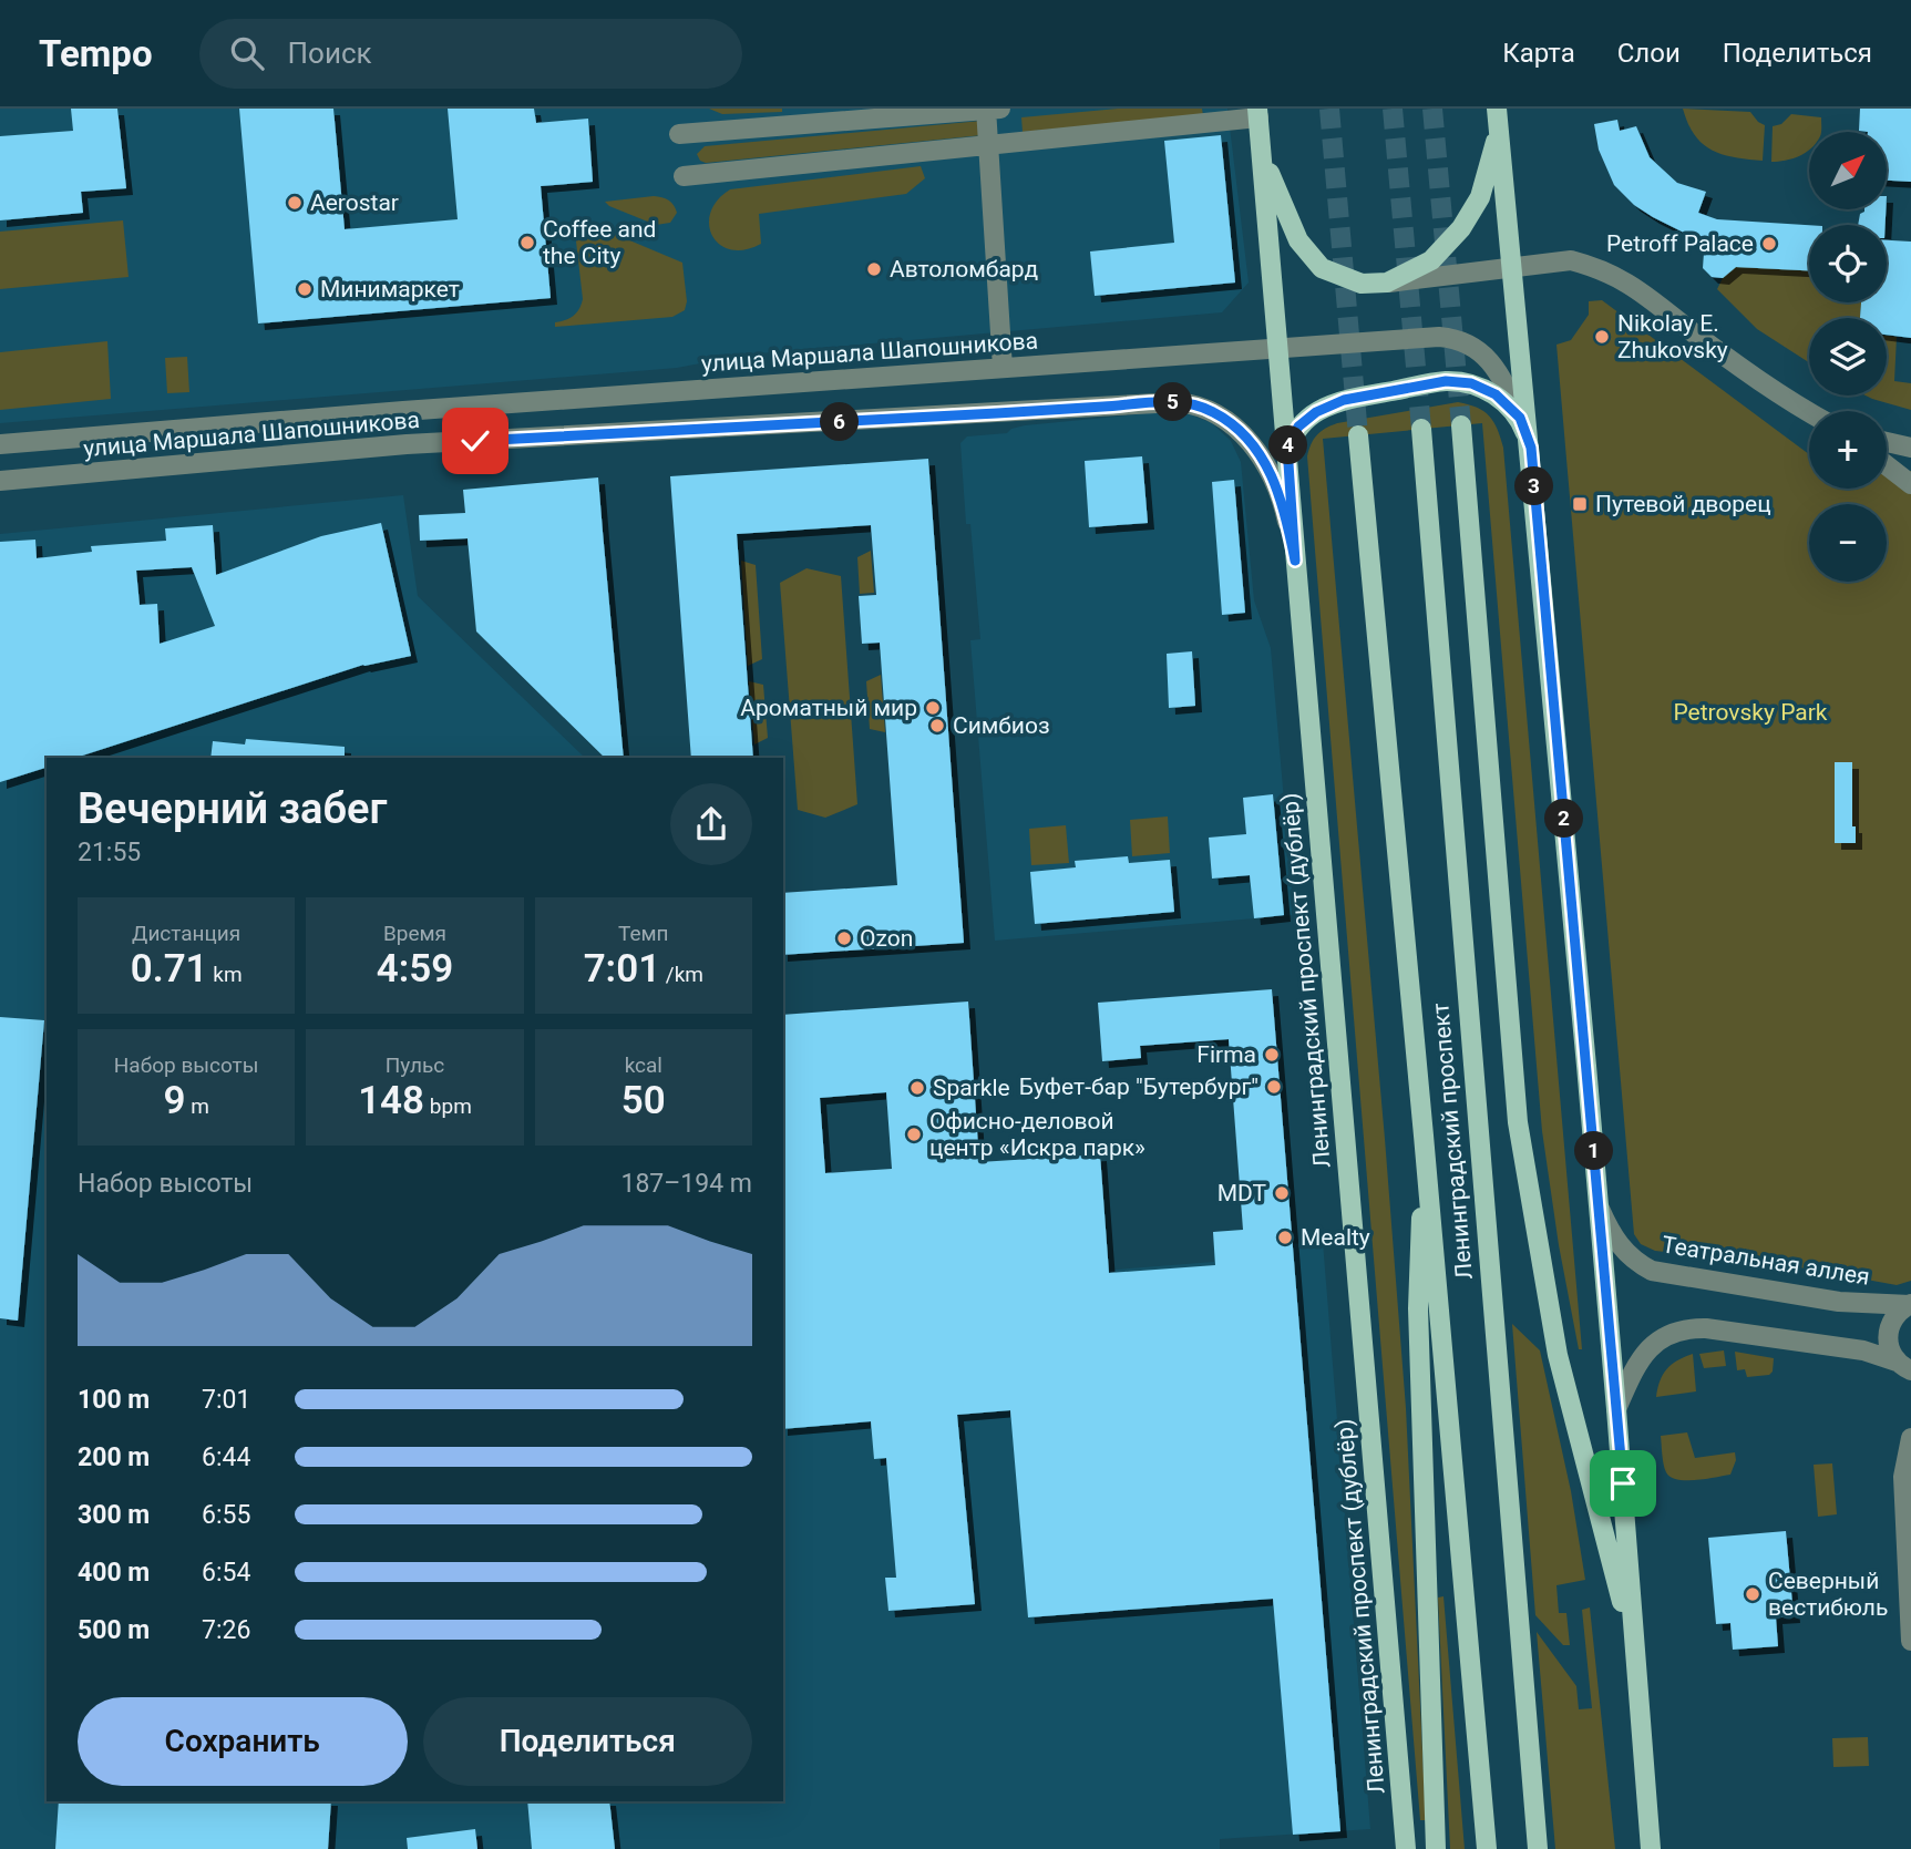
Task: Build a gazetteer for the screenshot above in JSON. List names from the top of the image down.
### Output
{
  "streets": {
    "main road": ["Ленинградский проспект (дублёр)", "Ленинградский проспект"],
    "street": ["улица Маршала Шапошникова", "Театральная аллея"]
  },
  "crossings": [
    ["улица Маршала Шапошникова", "Ленинградский проспект (дублёр)"]
  ],
  "parks": ["Petrovsky Park"],
  "places": {
    "other": [
      "Aerostar",
      "Coffee and the City",
      "Petroff Palace",
      "Автоломбард",
      "Минимаркет",
      "Nikolay E. Zhukovsky",
      "Ароматный мир",
      "Симбиоз",
      "Ozon",
      "Firma",
      "Буфет-бар \"Бутербург\"",
      "Sparkle",
      "Офисно-деловой центр «Искра парк»",
      "MDT",
      "Mealty",
      "Cеверный вестибюль"
    ],
    "transit": ["Путевой дворец"]
  },
  "north": "top right",
  "page": {
    "header": "Tempo",
    "search": "Поиск",
    "nav": ["Карта", "Слои", "Поделиться"],
    "map_buttons": ["+", "−"],
    "pins": [
      "5",
      "6",
      "4",
      "3",
      "2",
      "1"
    ],
    "heading": ["Вечерний забег", "21:55"],
    "stats": [
      ["Дистанция", "0.71 km"],
      ["Время", "4:59"],
      ["Темп", "7:01 /km"],
      ["Набор высоты", "9 m"],
      ["Пульс", "148 bpm"],
      ["kcal", "50"]
    ],
    "chart": ["Набор высоты", "187–194 m"],
    "list": [
      {
        "name": "100 m",
        "note": "7:01"
      },
      {
        "name": "200 m",
        "note": "6:44"
      },
      {
        "name": "300 m",
        "note": "6:55"
      },
      {
        "name": "400 m",
        "note": "6:54"
      },
      {
        "name": "500 m",
        "note": "7:26"
      }
    ],
    "buttons": ["Сохранить", "Поделиться"]
  }
}
